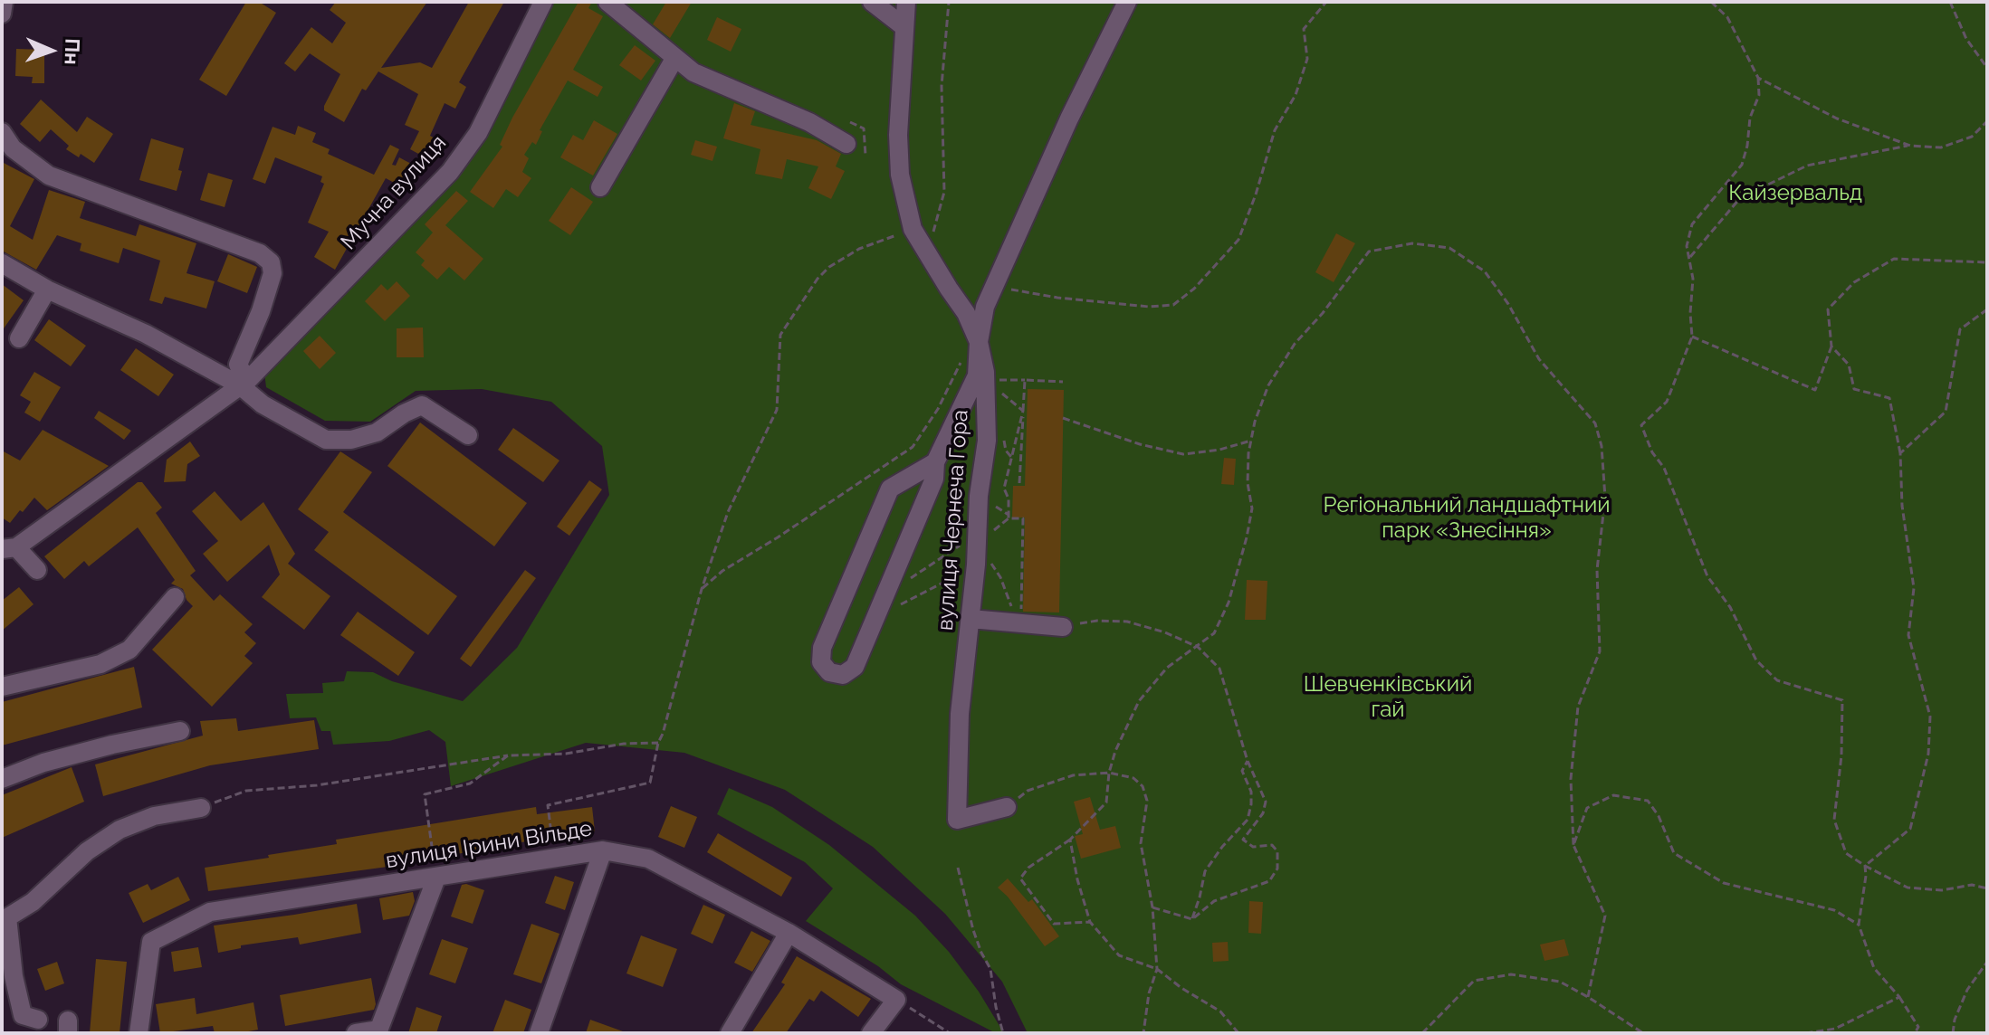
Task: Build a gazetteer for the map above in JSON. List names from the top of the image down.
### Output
{
  "streets": {
    "street": ["Мучна вулиця", "вулиця Чернеча Гора", "вулиця Ірини Вільде"]
  },
  "parks": ["Кайзервальд", "Регіональний ландшафтний парк «Знесіння»", "Шевченківський гай"],
  "north": "right"
}
